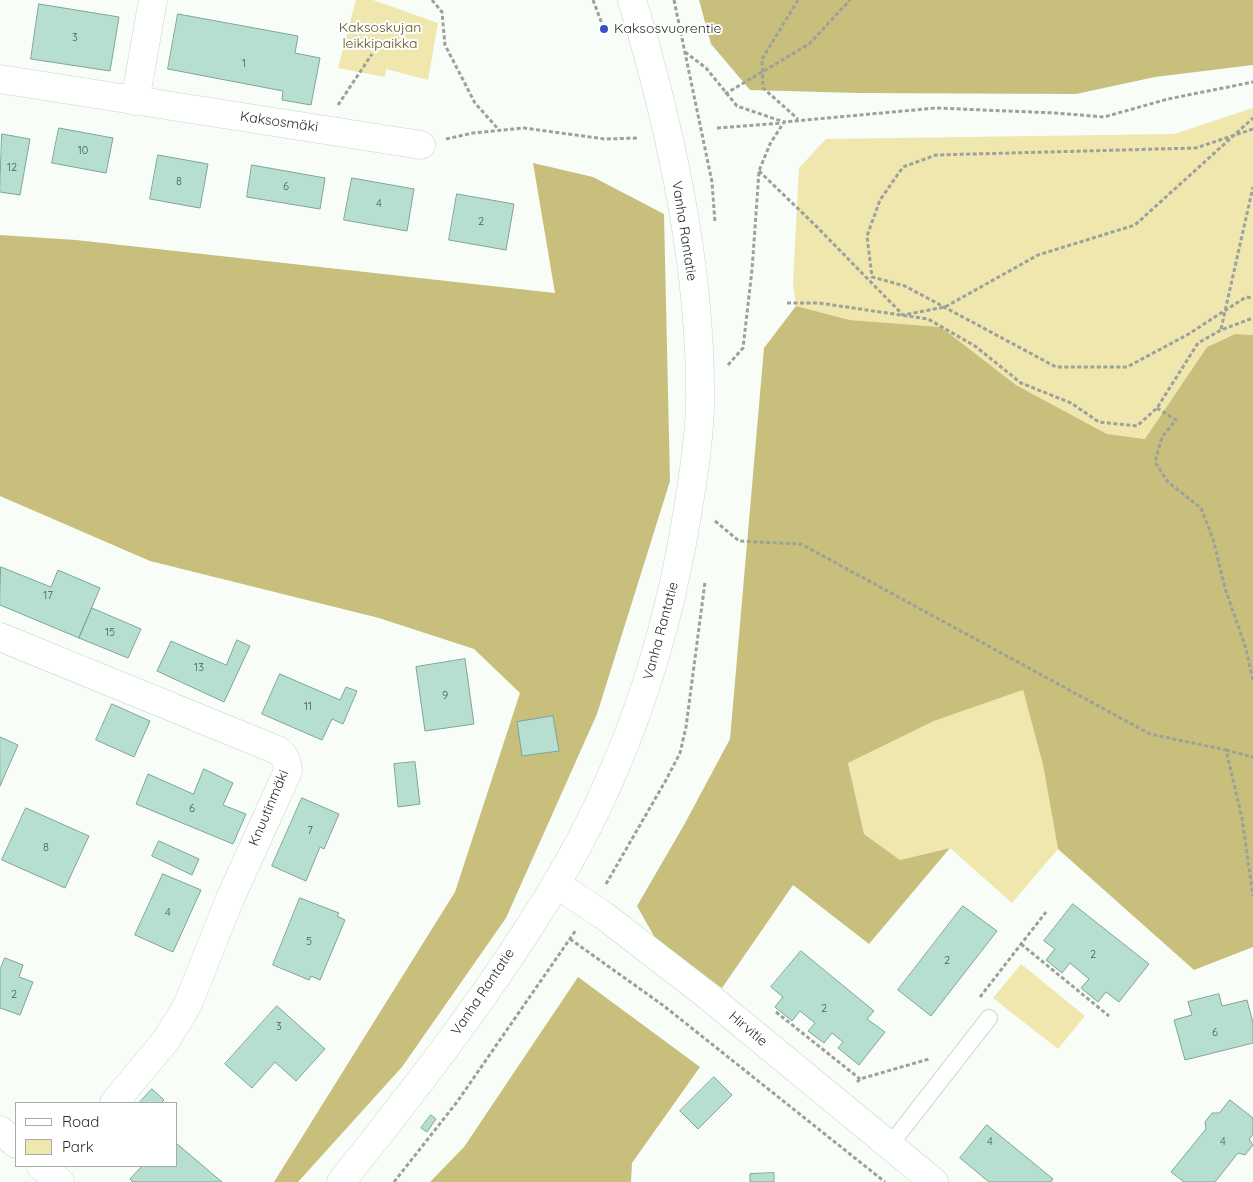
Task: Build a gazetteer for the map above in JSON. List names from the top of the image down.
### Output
{
  "streets": {
    "street": [
      "Kaksosmäki",
      "Vanha Rantatie",
      "Knuutinmäki",
      "Hirvitie"
    ]
  },
  "crossings": [
    ["Vanha Rantatie", "Hirvitie"]
  ],
  "parks": ["Kaksoskujan leikkipaikka"],
  "places": ["Kaksosvuorentie"],
  "house_numbers": [
    "3",
    "1",
    "10",
    "12",
    "8",
    "6",
    "4",
    "2",
    "17",
    "15",
    "13",
    "9",
    "11",
    "6",
    "7",
    "8",
    "4",
    "5",
    "2",
    "2",
    "2",
    "2",
    "3",
    "6",
    "4",
    "4"
  ],
  "legend": ["Road", "Park"]
}
